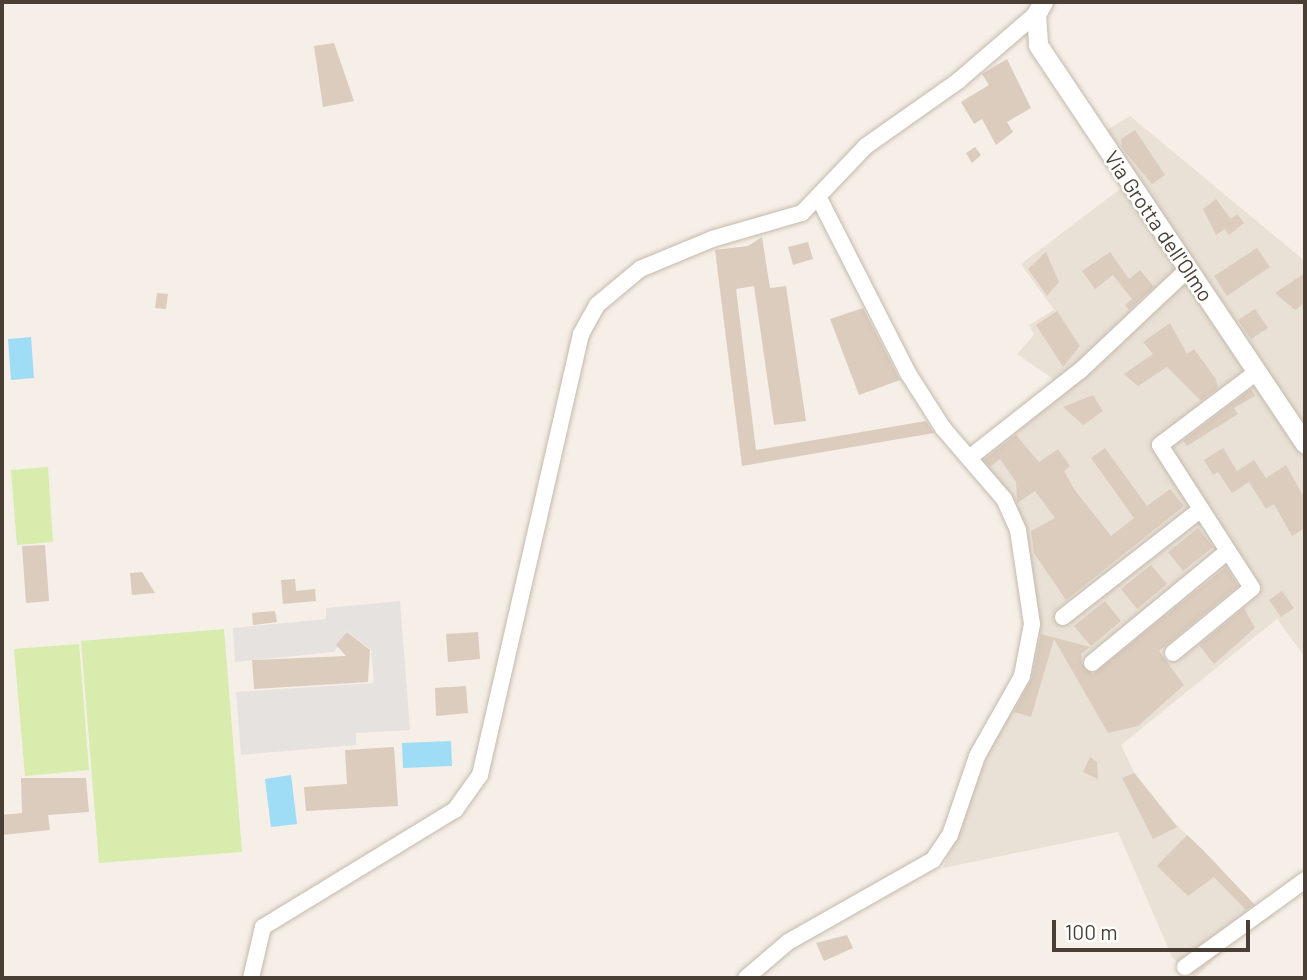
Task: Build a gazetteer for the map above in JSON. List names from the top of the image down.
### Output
{
  "streets": {
    "street": ["Via Grotta dell'Olmo"]
  },
  "scale_bar": "100 m"
}
